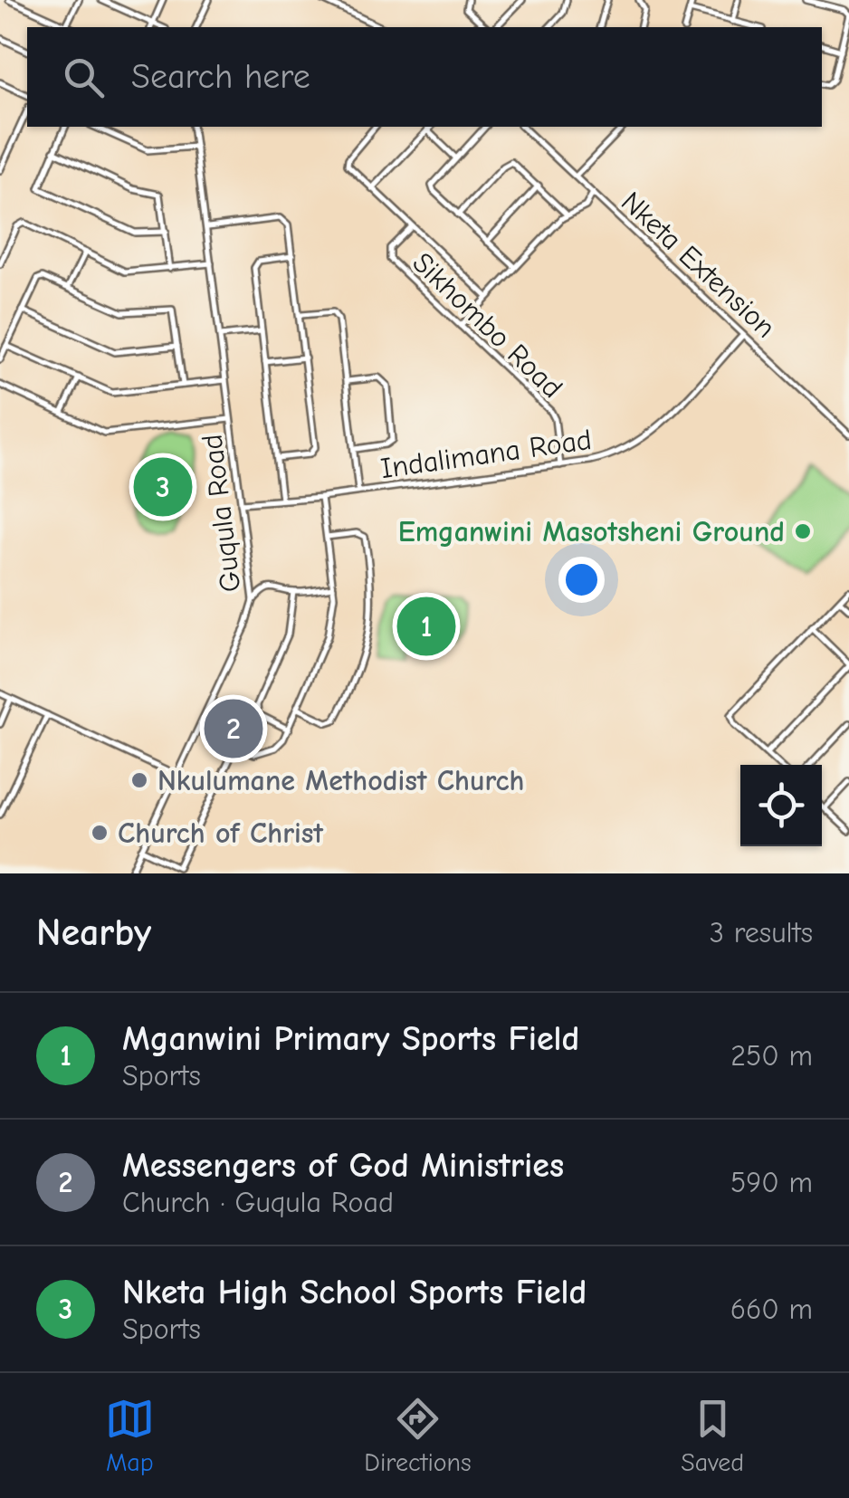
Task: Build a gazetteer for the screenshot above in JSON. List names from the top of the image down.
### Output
{
  "streets": {
    "street": [
      "Nketa Extension",
      "Sikhombo Road",
      "Indalimana Road",
      "Guqula Road"
    ]
  },
  "crossings": [
    ["Nketa Extension", "Indalimana Road"],
    ["Sikhombo Road", "Indalimana Road"],
    ["Indalimana Road", "Guqula Road"]
  ],
  "places": ["Emganwini Masotsheni Ground", "Nkulumane Methodist Church", "Church of Christ"],
  "page": {
    "search": "Search here",
    "pins": ["3", "1", "2"],
    "heading": ["Nearby", "3 results"],
    "list": [
      {
        "mark": "1",
        "name": "Mganwini Primary Sports Field",
        "note": "Sports",
        "value": "250 m"
      },
      {
        "mark": "2",
        "name": "Messengers of God Ministries",
        "note": "Church · Guqula Road",
        "value": "590 m"
      },
      {
        "mark": "3",
        "name": "Nketa High School Sports Field",
        "note": "Sports",
        "value": "660 m"
      }
    ],
    "nav": ["Map", "Directions", "Saved"]
  }
}
